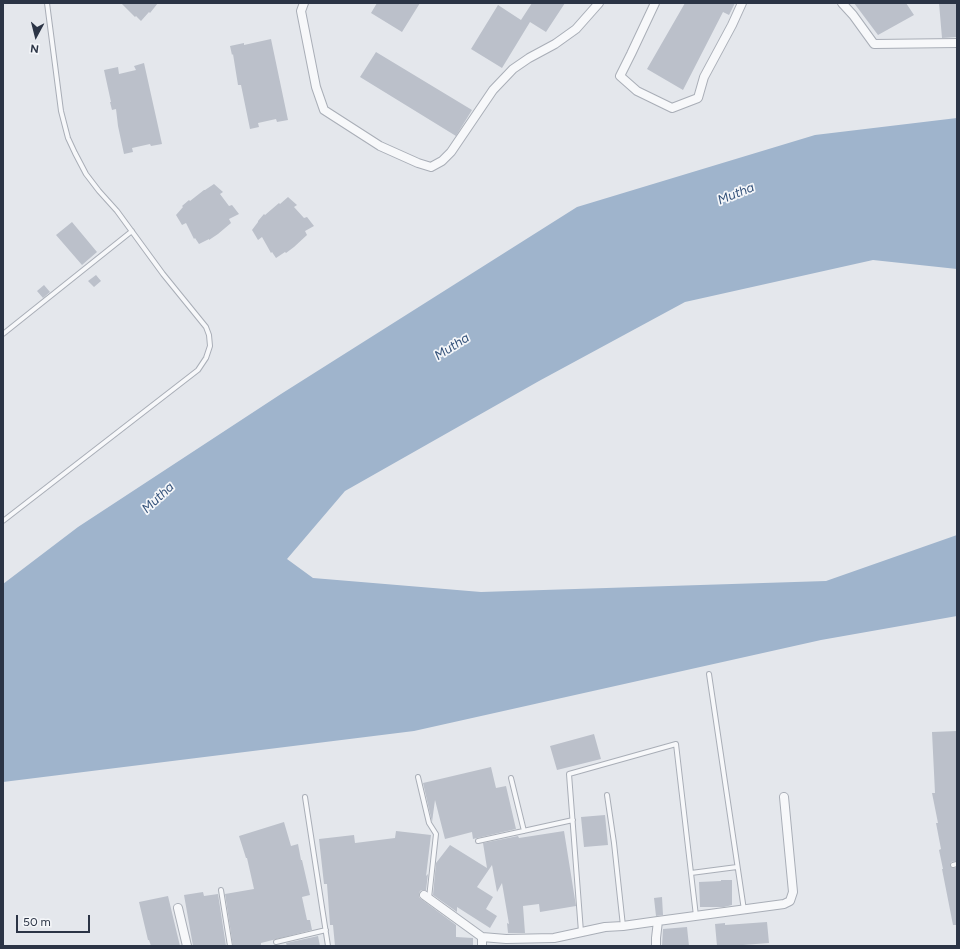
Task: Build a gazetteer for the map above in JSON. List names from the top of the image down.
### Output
{
  "water": ["Mutha"],
  "scale_bar": "50 m",
  "north": "bottom"
}
